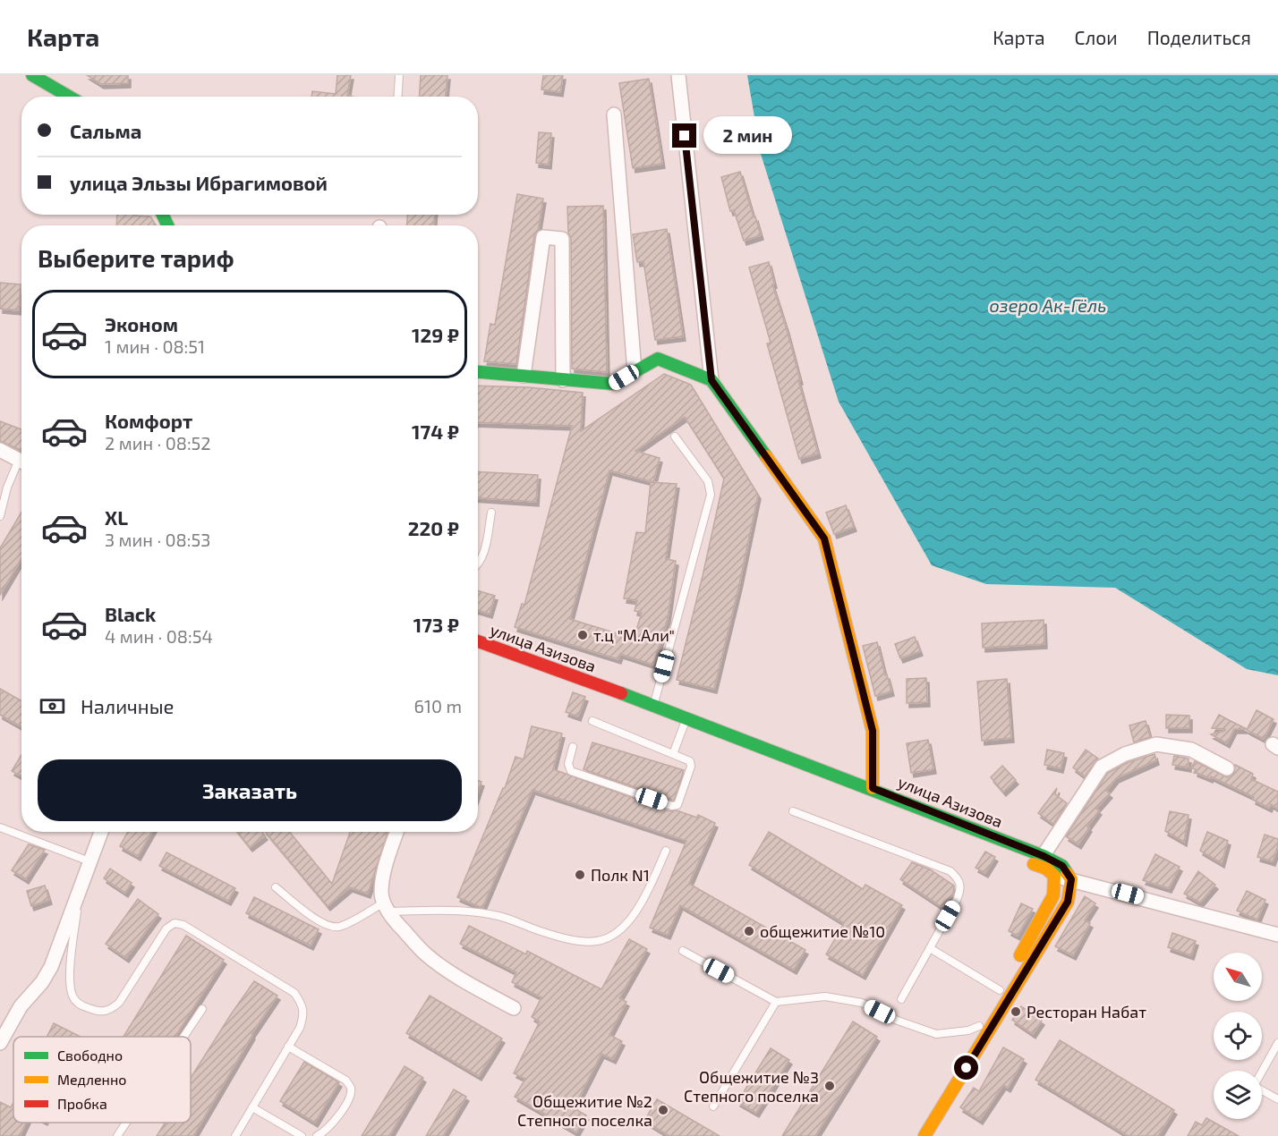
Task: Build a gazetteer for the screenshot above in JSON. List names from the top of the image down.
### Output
{
  "streets": {
    "main road": ["улица Азизова"]
  },
  "water": ["озеро Ак-Гёль"],
  "places": [
    "т.ц \"М.Али\"",
    "Полк N1",
    "общежитие №10",
    "Ресторан Набат",
    "Общежитие №3 Степного поселка",
    "Общежитие №2 Степного поселка"
  ],
  "legend": ["Свободно", "Медленно", "Пробка"],
  "north": "top left",
  "page": {
    "header": "Карта",
    "nav": ["Карта", "Слои", "Поделиться"],
    "banner": ["Сальма", "улица Эльзы Ибрагимовой"],
    "bubble": "2 мин",
    "heading": "Выберите тариф",
    "list": [
      {
        "name": "Эконом",
        "note": "1 мин · 08:51",
        "value": "129 ₽"
      },
      {
        "name": "Комфорт",
        "note": "2 мин · 08:52",
        "value": "174 ₽"
      },
      {
        "name": "XL",
        "note": "3 мин · 08:53",
        "value": "220 ₽"
      },
      {
        "name": "Black",
        "note": "4 мин · 08:54",
        "value": "173 ₽"
      }
    ],
    "pay": ["Наличные", "610 m"],
    "buttons": "Заказать"
  }
}
